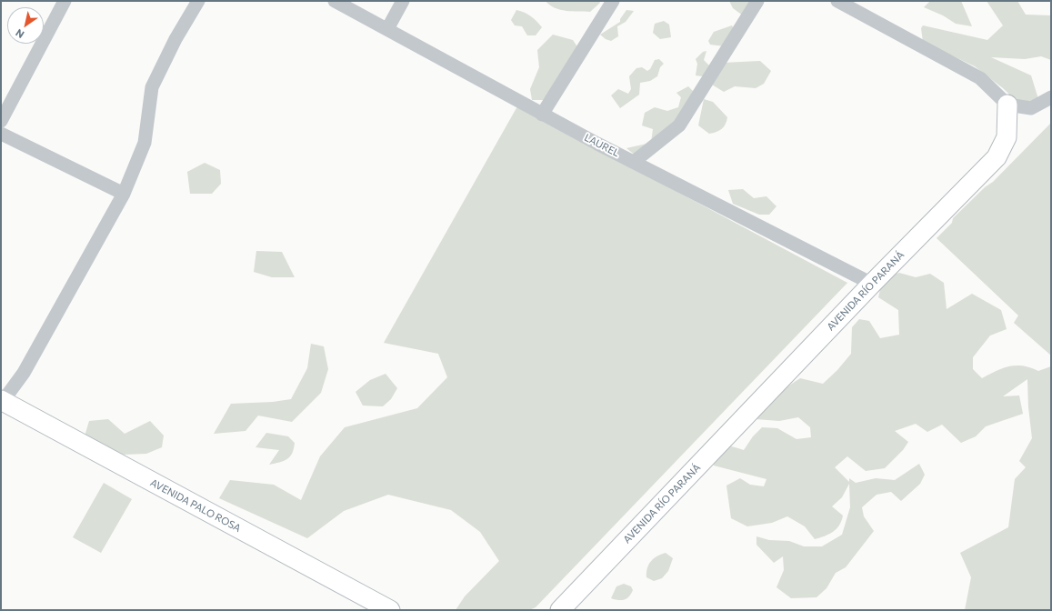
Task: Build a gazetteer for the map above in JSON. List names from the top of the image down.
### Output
{
  "streets": {
    "main road": ["AVENIDA RÍO PARANÁ", "AVENIDA PALO ROSA"],
    "street": ["LAUREL"]
  },
  "crossings": [
    ["LAUREL", "AVENIDA RÍO PARANÁ"]
  ],
  "north": "bottom left"
}
